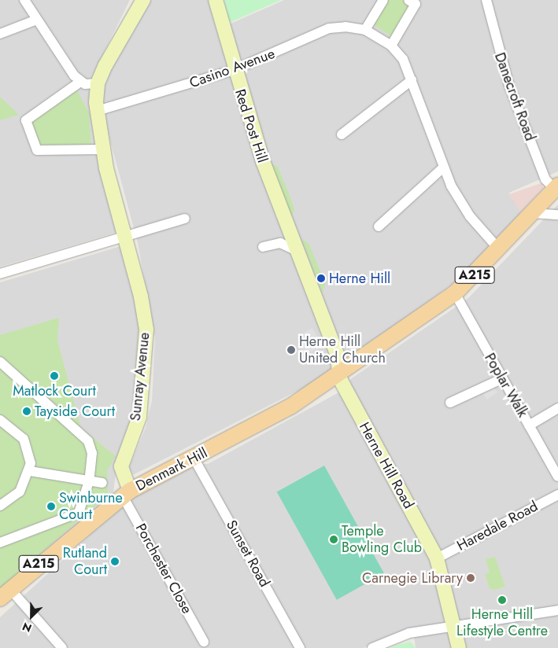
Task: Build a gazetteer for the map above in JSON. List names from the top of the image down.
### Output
{
  "streets": {
    "main road": ["A215", "Denmark Hill"],
    "street": [
      "Casino Avenue",
      "Danecroft Road",
      "Red Post Hill",
      "Sunray Avenue",
      "Poplar Walk",
      "Herne Hill Road",
      "Haredale Road",
      "Sunset Road",
      "Porchester Close"
    ]
  },
  "crossings": [
    ["Casino Avenue", "Red Post Hill"],
    ["Casino Avenue", "A215"],
    ["Casino Avenue", "Sunray Avenue"],
    ["Danecroft Road", "A215"],
    ["Red Post Hill", "A215"],
    ["Red Post Hill", "Herne Hill Road"],
    ["Red Post Hill", "Denmark Hill"],
    ["A215", "Poplar Walk"],
    ["A215", "Herne Hill Road"],
    ["A215", "Denmark Hill"],
    ["Sunray Avenue", "Denmark Hill"],
    ["Sunray Avenue", "Porchester Close"],
    ["Herne Hill Road", "Denmark Hill"],
    ["Herne Hill Road", "Haredale Road"],
    ["Denmark Hill", "Sunset Road"],
    ["Denmark Hill", "Porchester Close"]
  ],
  "places": [
    "Herne Hill",
    "Herne Hill United Church",
    "Matlock Court",
    "Tayside Court",
    "Swinburne Court",
    "Temple Bowling Club",
    "Rutland Court",
    "Carnegie Library",
    "Herne Hill Lifestyle Centre"
  ],
  "north": "bottom left"
}
